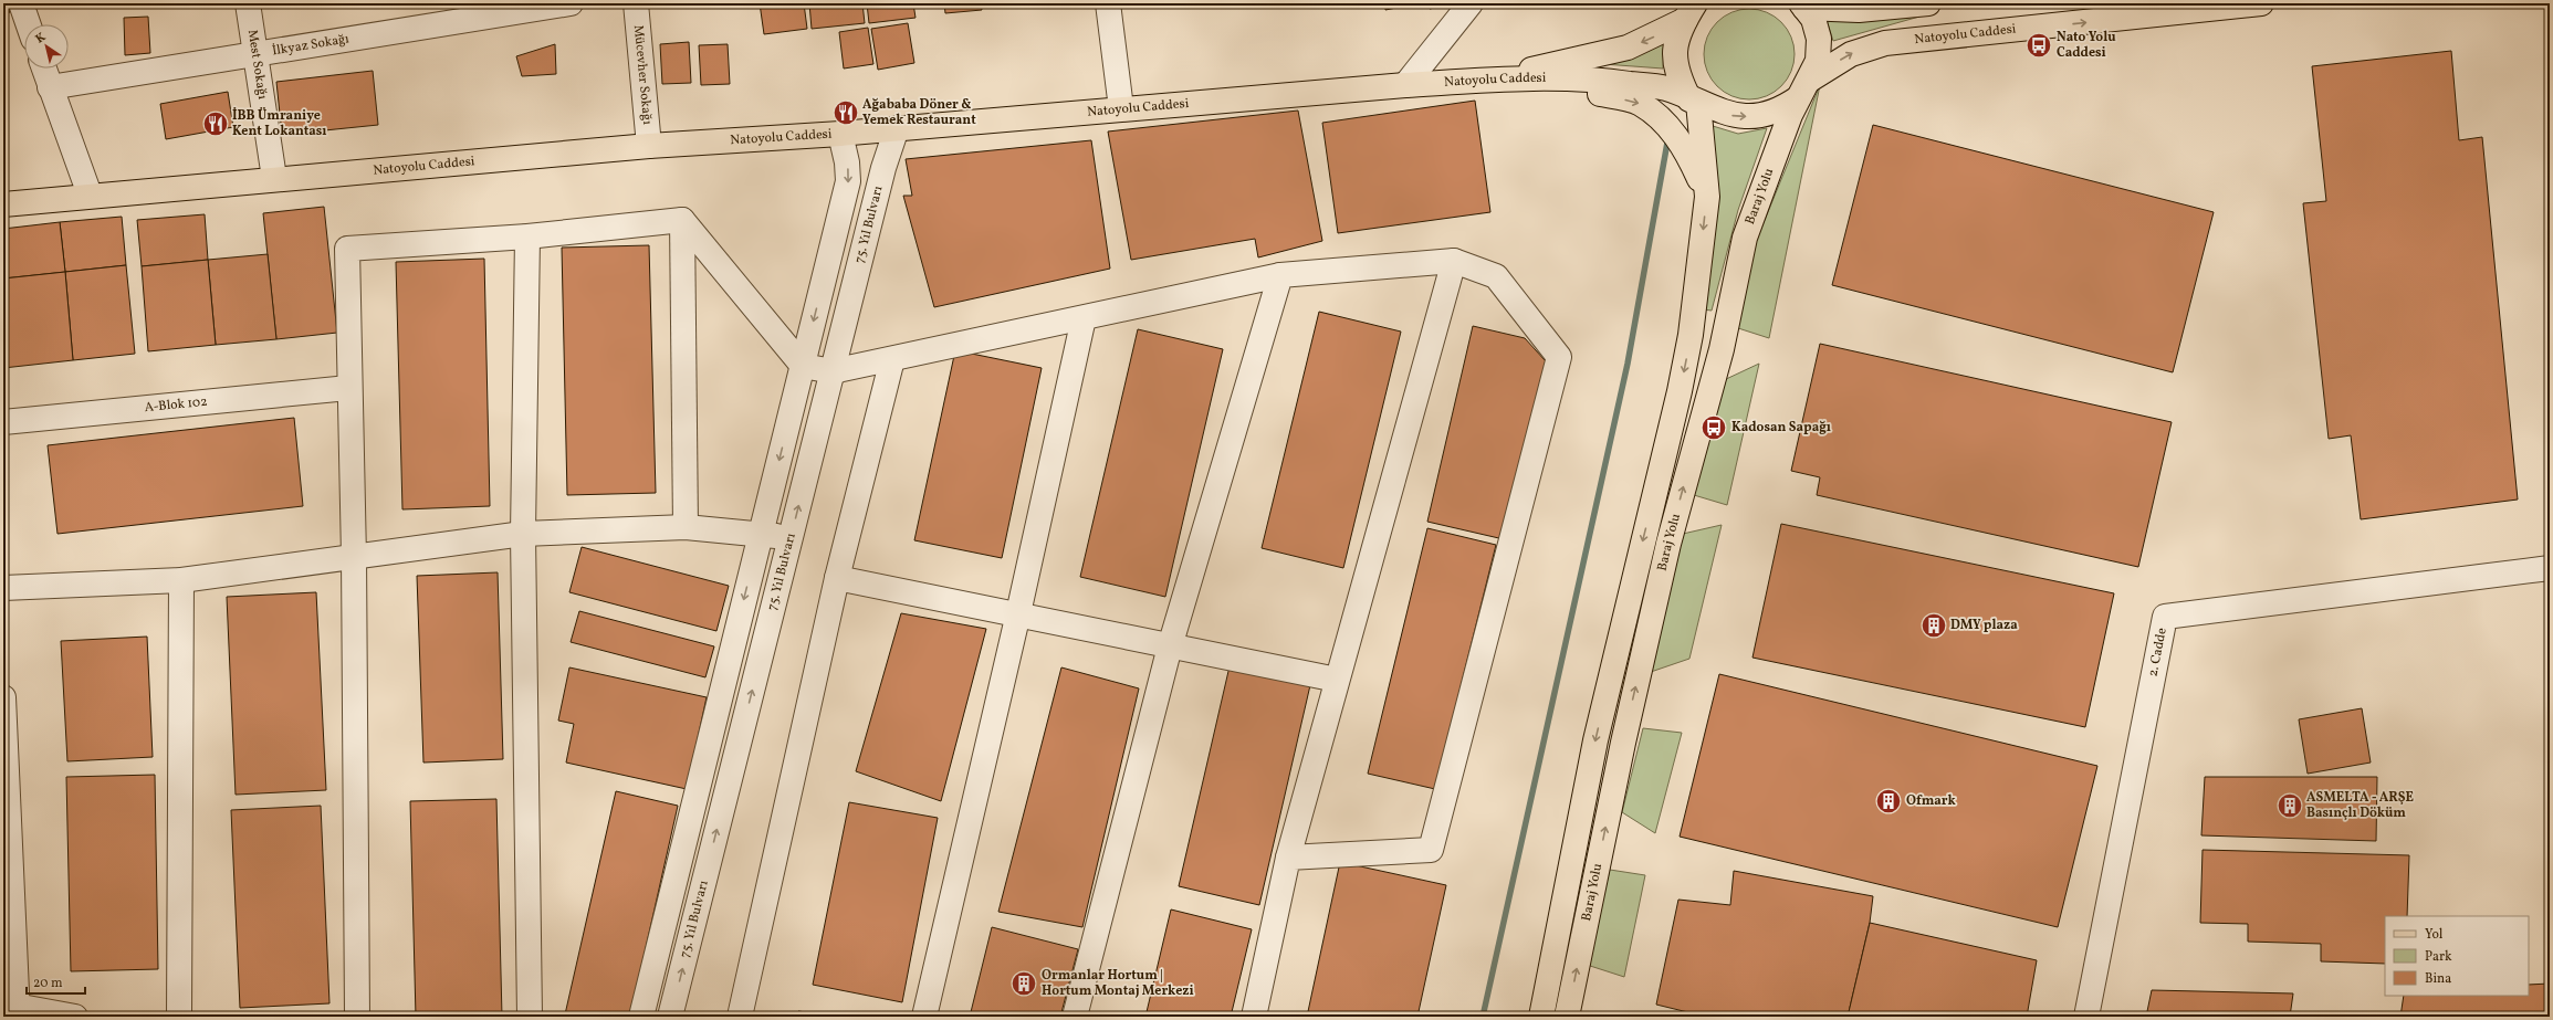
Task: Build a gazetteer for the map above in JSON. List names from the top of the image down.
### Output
{
  "streets": {
    "main road": ["Natoyolu Caddesi", "Baraj Yolu"],
    "street": [
      "İlkyaz Sokağı",
      "Mest Sokağı",
      "Mücevher Sokağı",
      "75. Yıl Bulvarı",
      "A-Blok 102",
      "2. Cadde"
    ]
  },
  "crossings": [
    ["Natoyolu Caddesi", "Mest Sokağı"],
    ["Natoyolu Caddesi", "Mücevher Sokağı"],
    ["Natoyolu Caddesi", "Baraj Yolu"],
    ["Natoyolu Caddesi", "75. Yıl Bulvarı"],
    ["İlkyaz Sokağı", "Mest Sokağı"]
  ],
  "places": {
    "bus stop": ["Nato Yolu Caddesi", "Kadosan Sapağı"],
    "restaurant": ["Ağababa Döner & Yemek Restaurant", "İBB Ümraniye Kent Lokantası"],
    "building": [
      "DMY plaza",
      "Ofmark",
      "ASMELTA - ARŞE Basınçlı Döküm",
      "Ormanlar Hortum | Hortum Montaj Merkezi"
    ]
  },
  "legend": ["Yol", "Park", "Bina"],
  "scale_bar": "20 m",
  "north": "top left"
}
